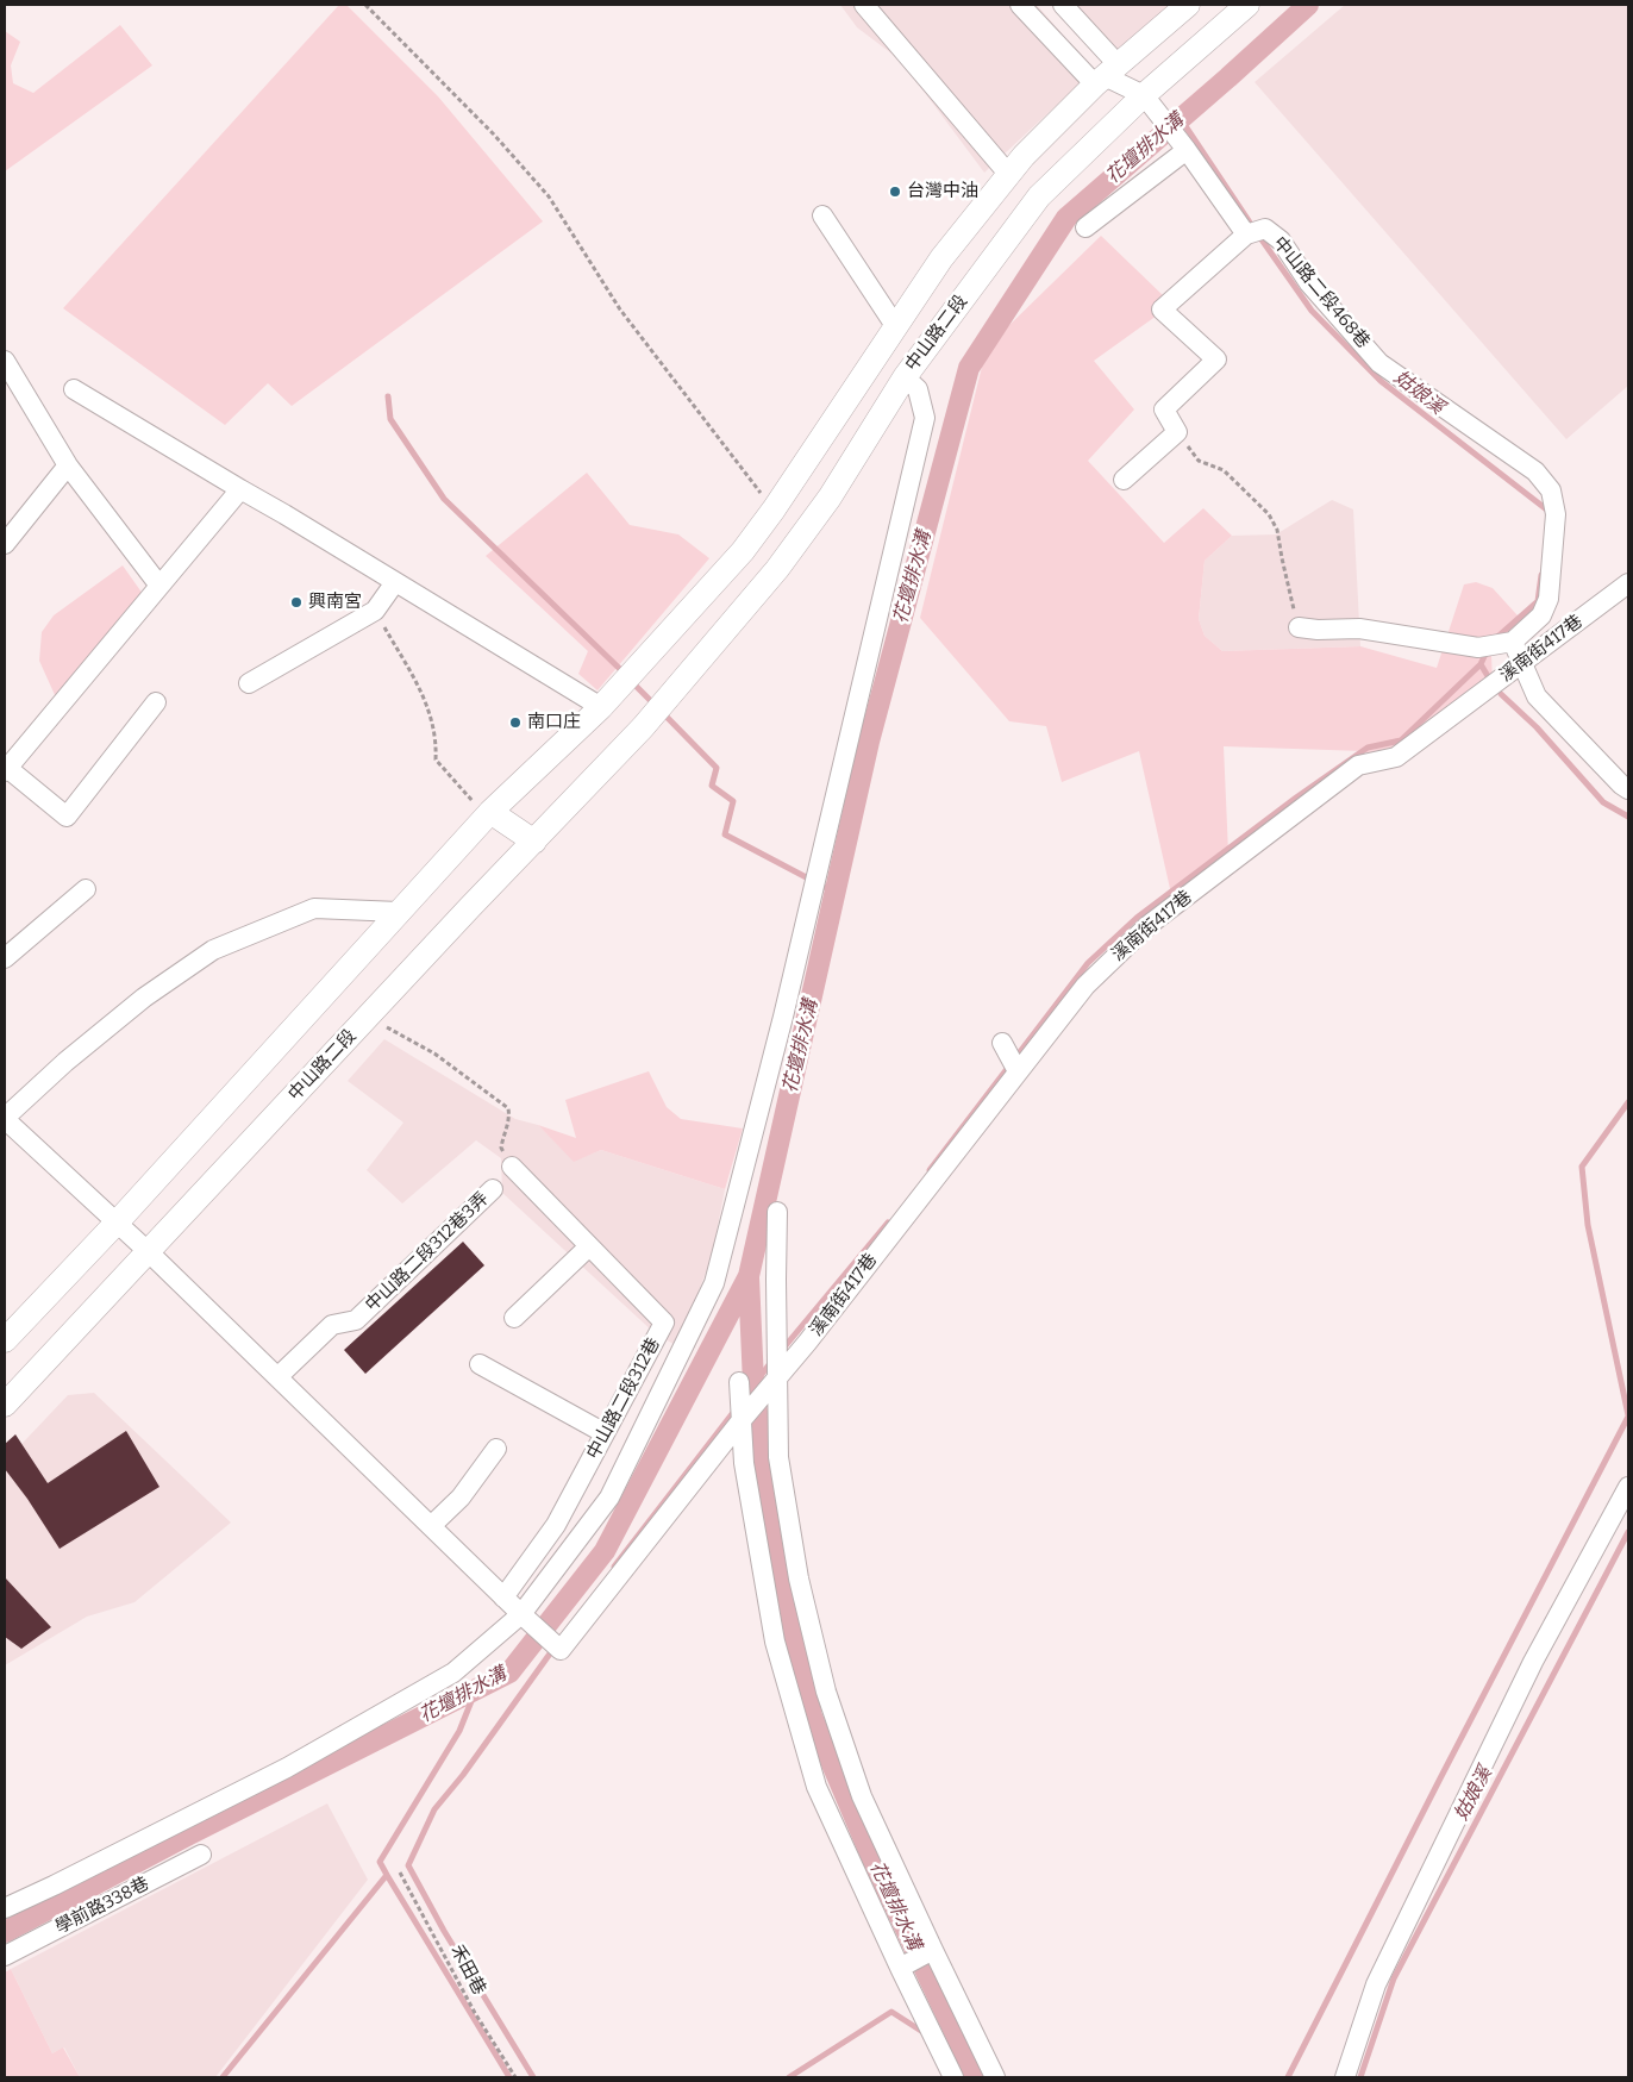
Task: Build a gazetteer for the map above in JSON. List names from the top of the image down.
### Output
{
  "streets": {
    "main road": ["中山路二段"],
    "street": [
      "中山路二段468巷",
      "溪南街417巷",
      "中山路二段312巷3弄",
      "中山路二段312巷",
      "學前路338巷"
    ],
    "path": ["禾田巷"]
  },
  "crossings": [
    ["中山路二段468巷", "中山路二段"]
  ],
  "water": ["花壇排水溝", "姑娘溪"],
  "places": ["台灣中油", "興南宮", "南口庄"]
}
